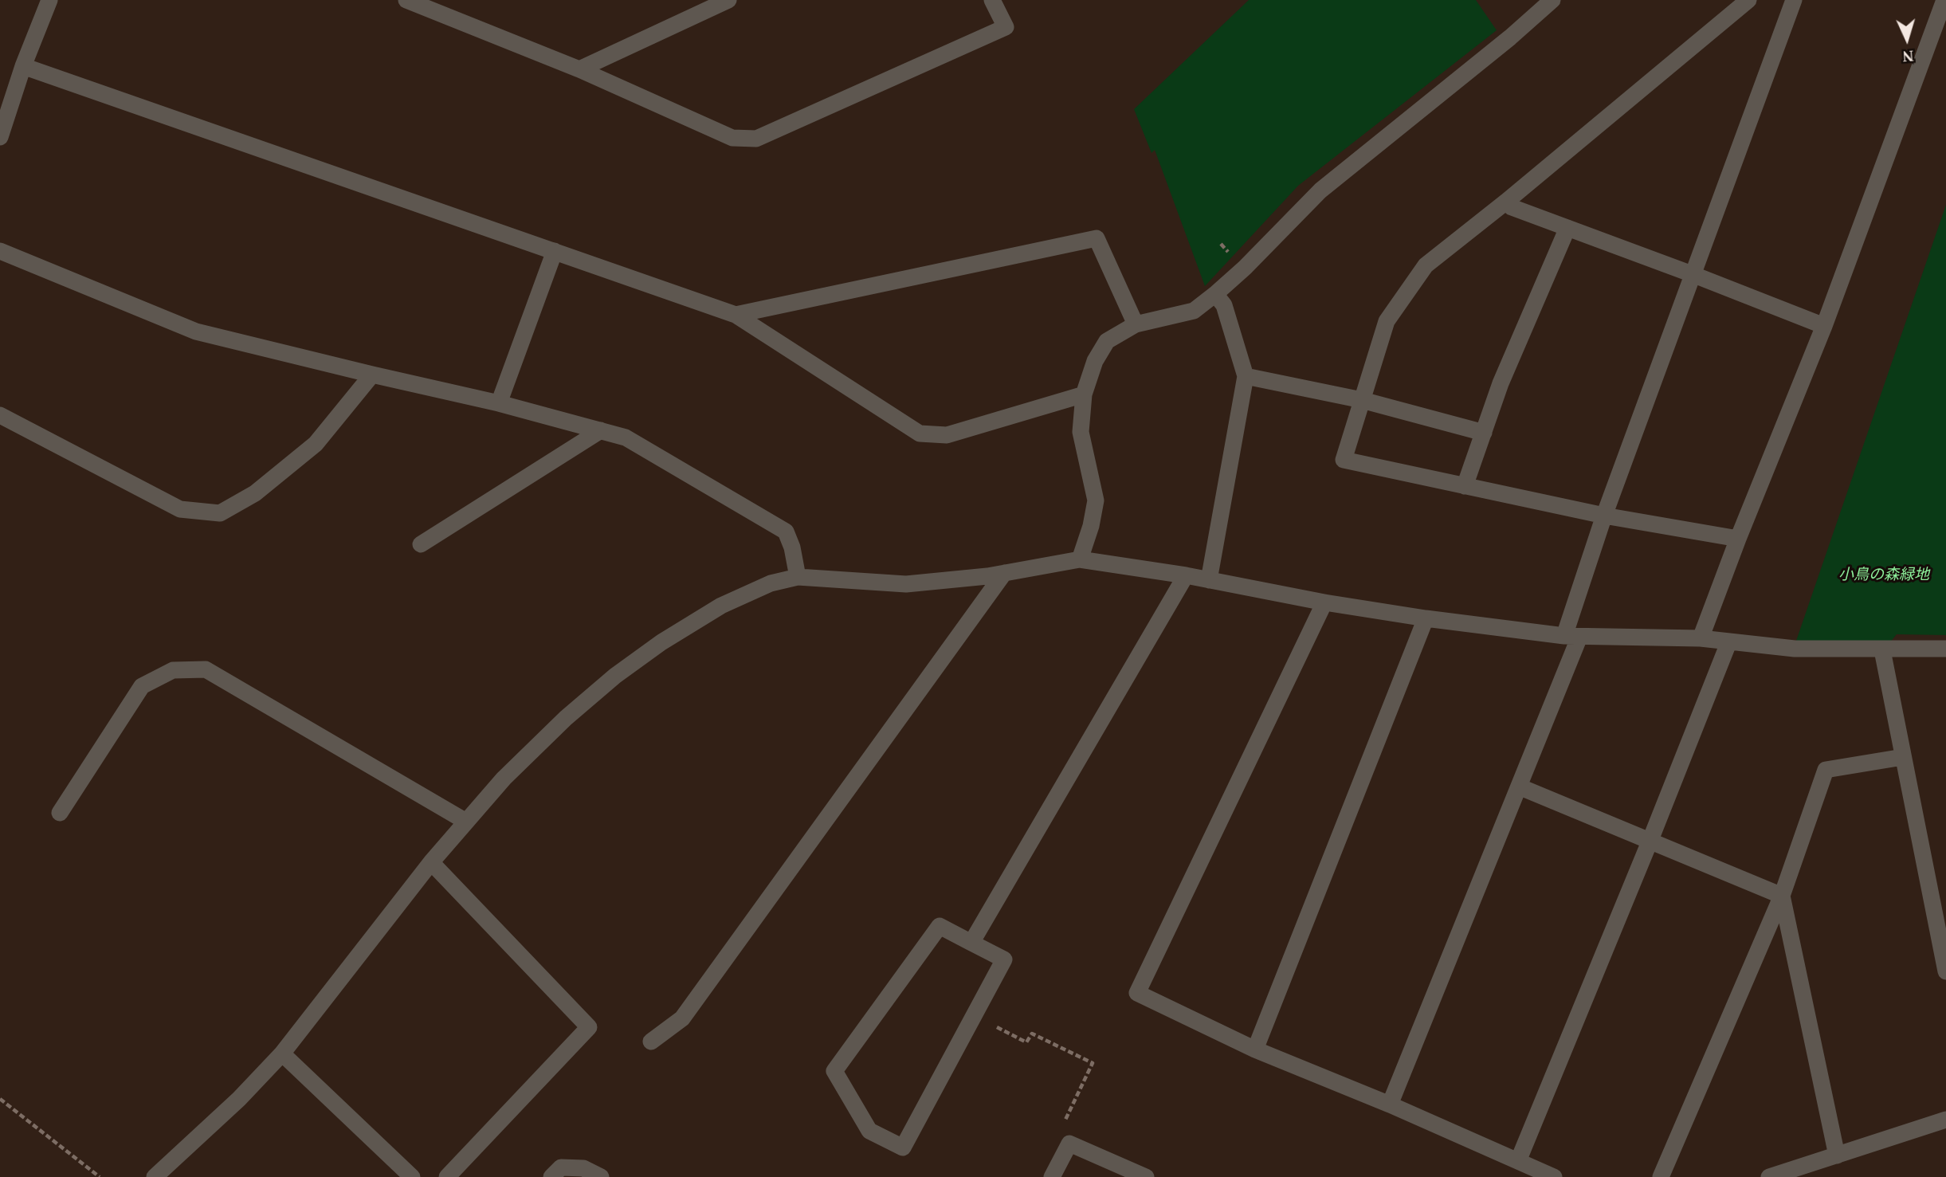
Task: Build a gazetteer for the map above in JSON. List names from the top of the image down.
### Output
{
  "parks": ["小鳥の森緑地"],
  "north": "bottom"
}
